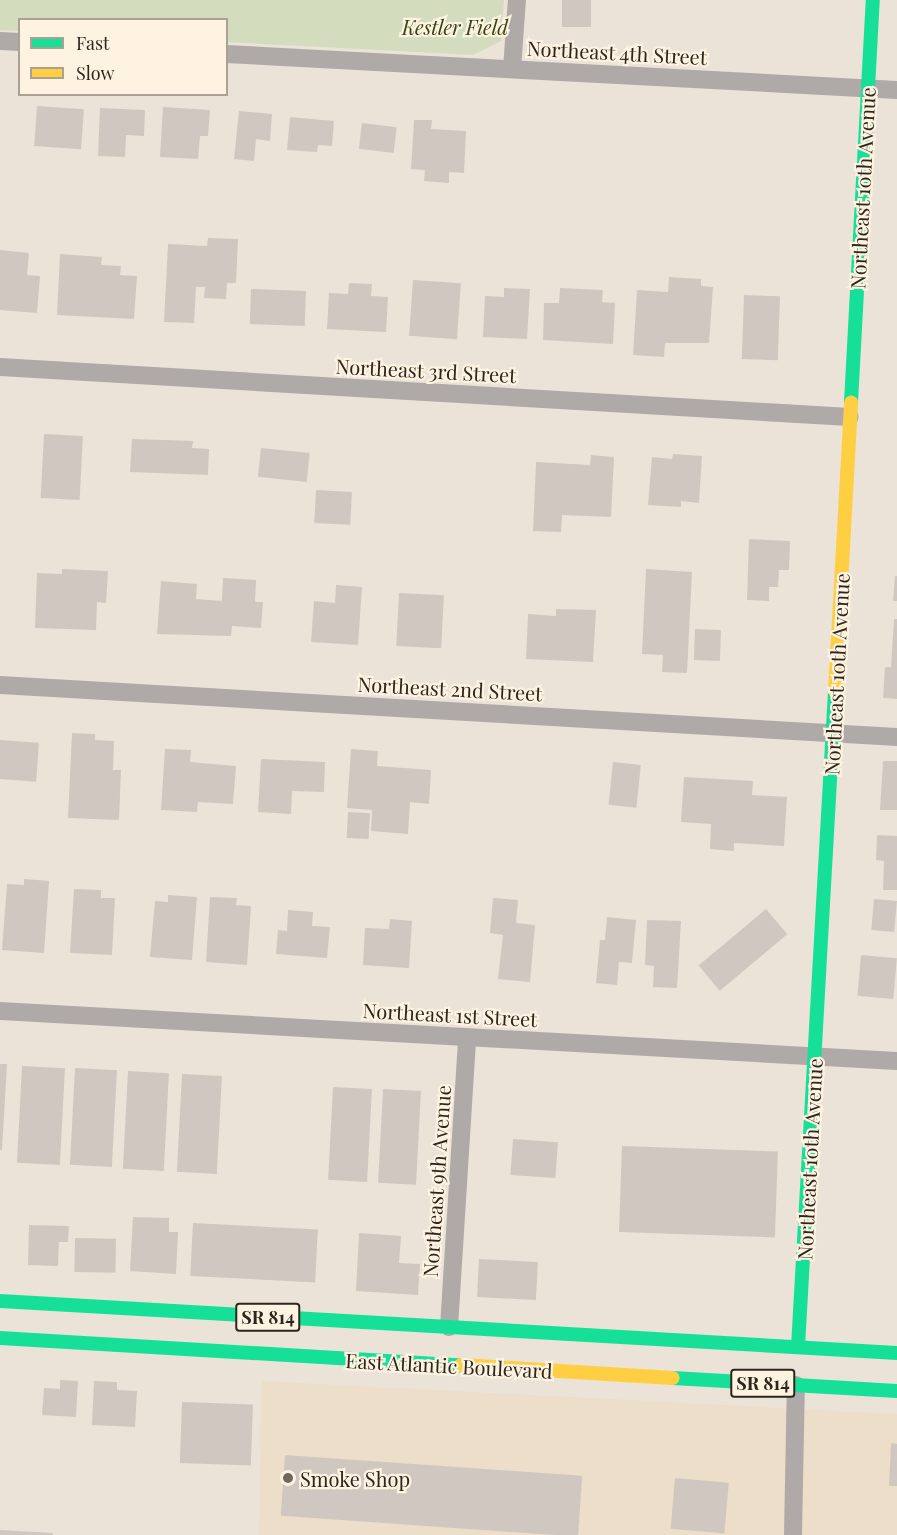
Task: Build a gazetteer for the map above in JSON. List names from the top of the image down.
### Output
{
  "streets": {
    "main road": ["Northeast 10th Avenue", "SR 814", "East Atlantic Boulevard"],
    "street": [
      "Northeast 4th Street",
      "Northeast 3rd Street",
      "Northeast 2nd Street",
      "Northeast 1st Street",
      "Northeast 9th Avenue"
    ]
  },
  "crossings": [
    ["Northeast 4th Street", "Northeast 10th Avenue"],
    ["Northeast 10th Avenue", "Northeast 3rd Street"],
    ["Northeast 10th Avenue", "Northeast 2nd Street"],
    ["Northeast 10th Avenue", "Northeast 1st Street"],
    ["Northeast 10th Avenue", "East Atlantic Boulevard"],
    ["Northeast 1st Street", "Northeast 9th Avenue"],
    ["Northeast 9th Avenue", "East Atlantic Boulevard"]
  ],
  "parks": ["Kestler Field"],
  "places": ["Smoke Shop"],
  "legend": ["Fast", "Slow"]
}
